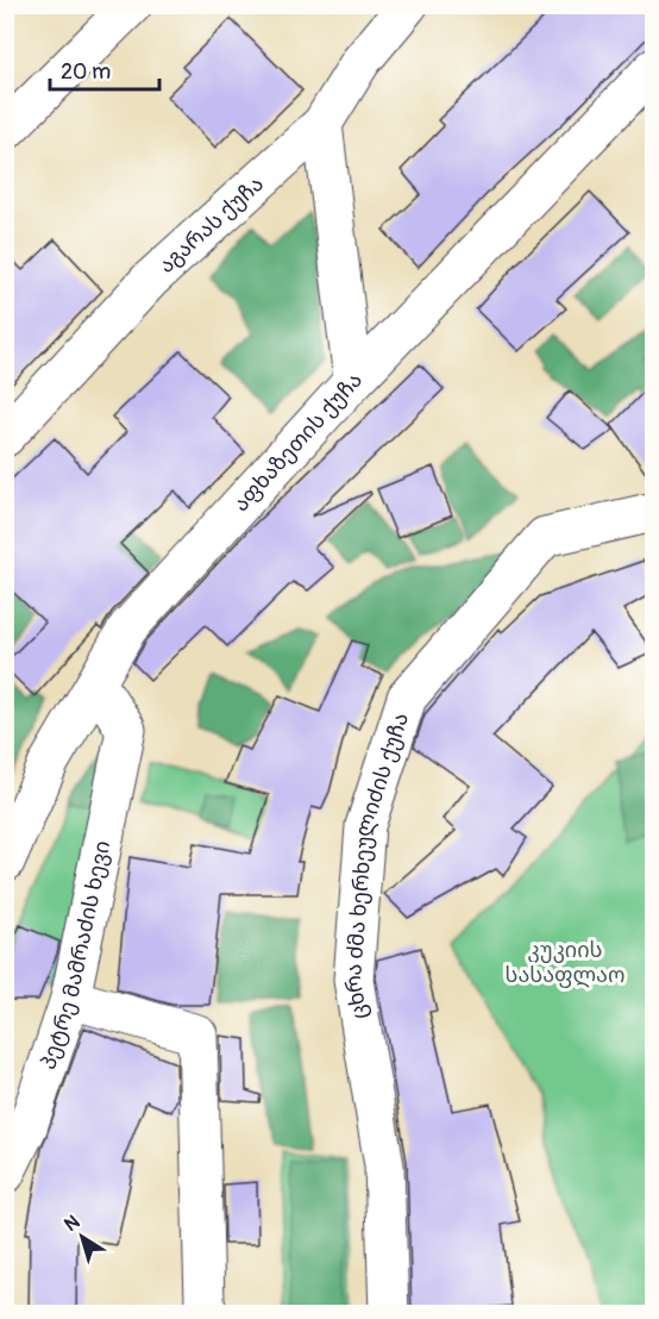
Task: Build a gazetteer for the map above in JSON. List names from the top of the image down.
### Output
{
  "streets": {
    "street": [
      "აგარას ქუჩა",
      "აფხაზეთის ქუჩა",
      "ცხრა ძმა ხერხეულიძის ქუჩა",
      "პეტრე მამრაძის ხევი"
    ]
  },
  "crossings": [
    ["აფხაზეთის ქუჩა", "პეტრე მამრაძის ხევი"]
  ],
  "parks": ["კუკიის სასაფლაო"],
  "scale_bar": "20 m",
  "north": "top left"
}
